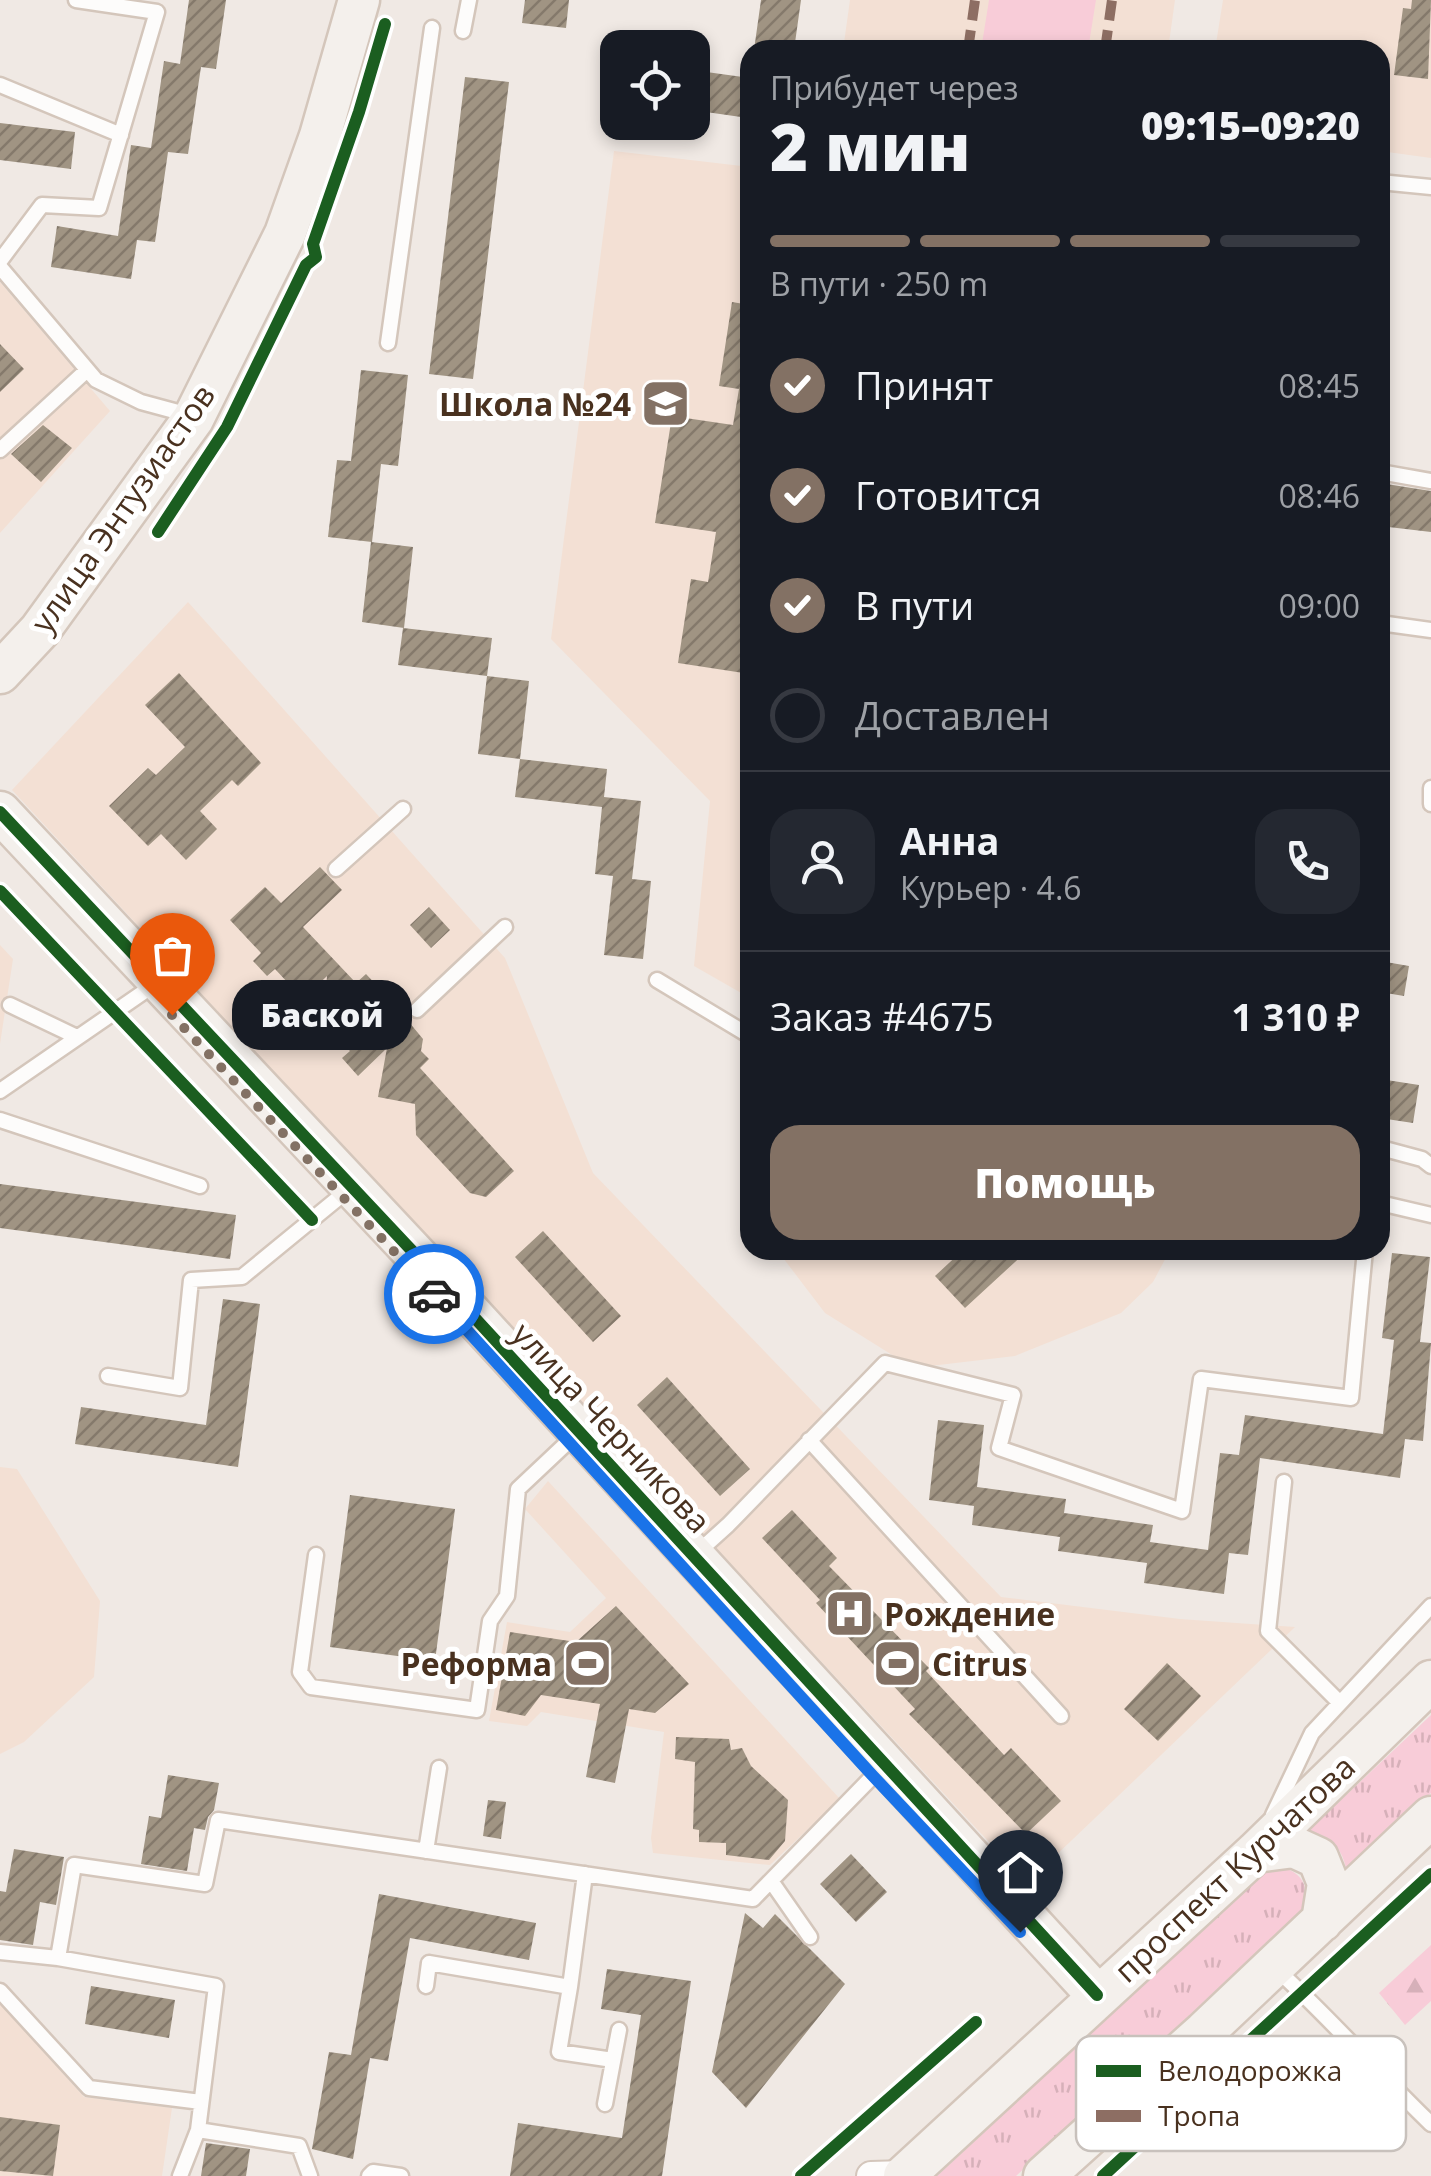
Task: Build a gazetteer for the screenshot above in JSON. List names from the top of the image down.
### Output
{
  "streets": {
    "street": ["улица Энтузиастов", "улица Черникова", "проспект Курчатова"]
  },
  "crossings": [
    ["улица Черникова", "проспект Курчатова"]
  ],
  "places": {
    "school or university": ["Школа №24"],
    "other": ["Баской"],
    "hospital": ["Рождение"],
    "sports": ["Реформа", "Citrus"]
  },
  "legend": ["Велодорожка", "Тропа"],
  "page": {
    "heading": ["2 мин", "Прибудет через", "09:15–09:20"],
    "panel": [
      "Анна",
      "Курьер · 4.6",
      "Заказ #4675",
      "1 310 ₽"
    ],
    "bar": "В пути · 250 m",
    "list": [
      ["Принят", "08:45"],
      ["Готовится", "08:46"],
      ["В пути", "09:00"],
      "Доставлен"
    ],
    "bubble": "Баской",
    "buttons": "Помощь"
  }
}
